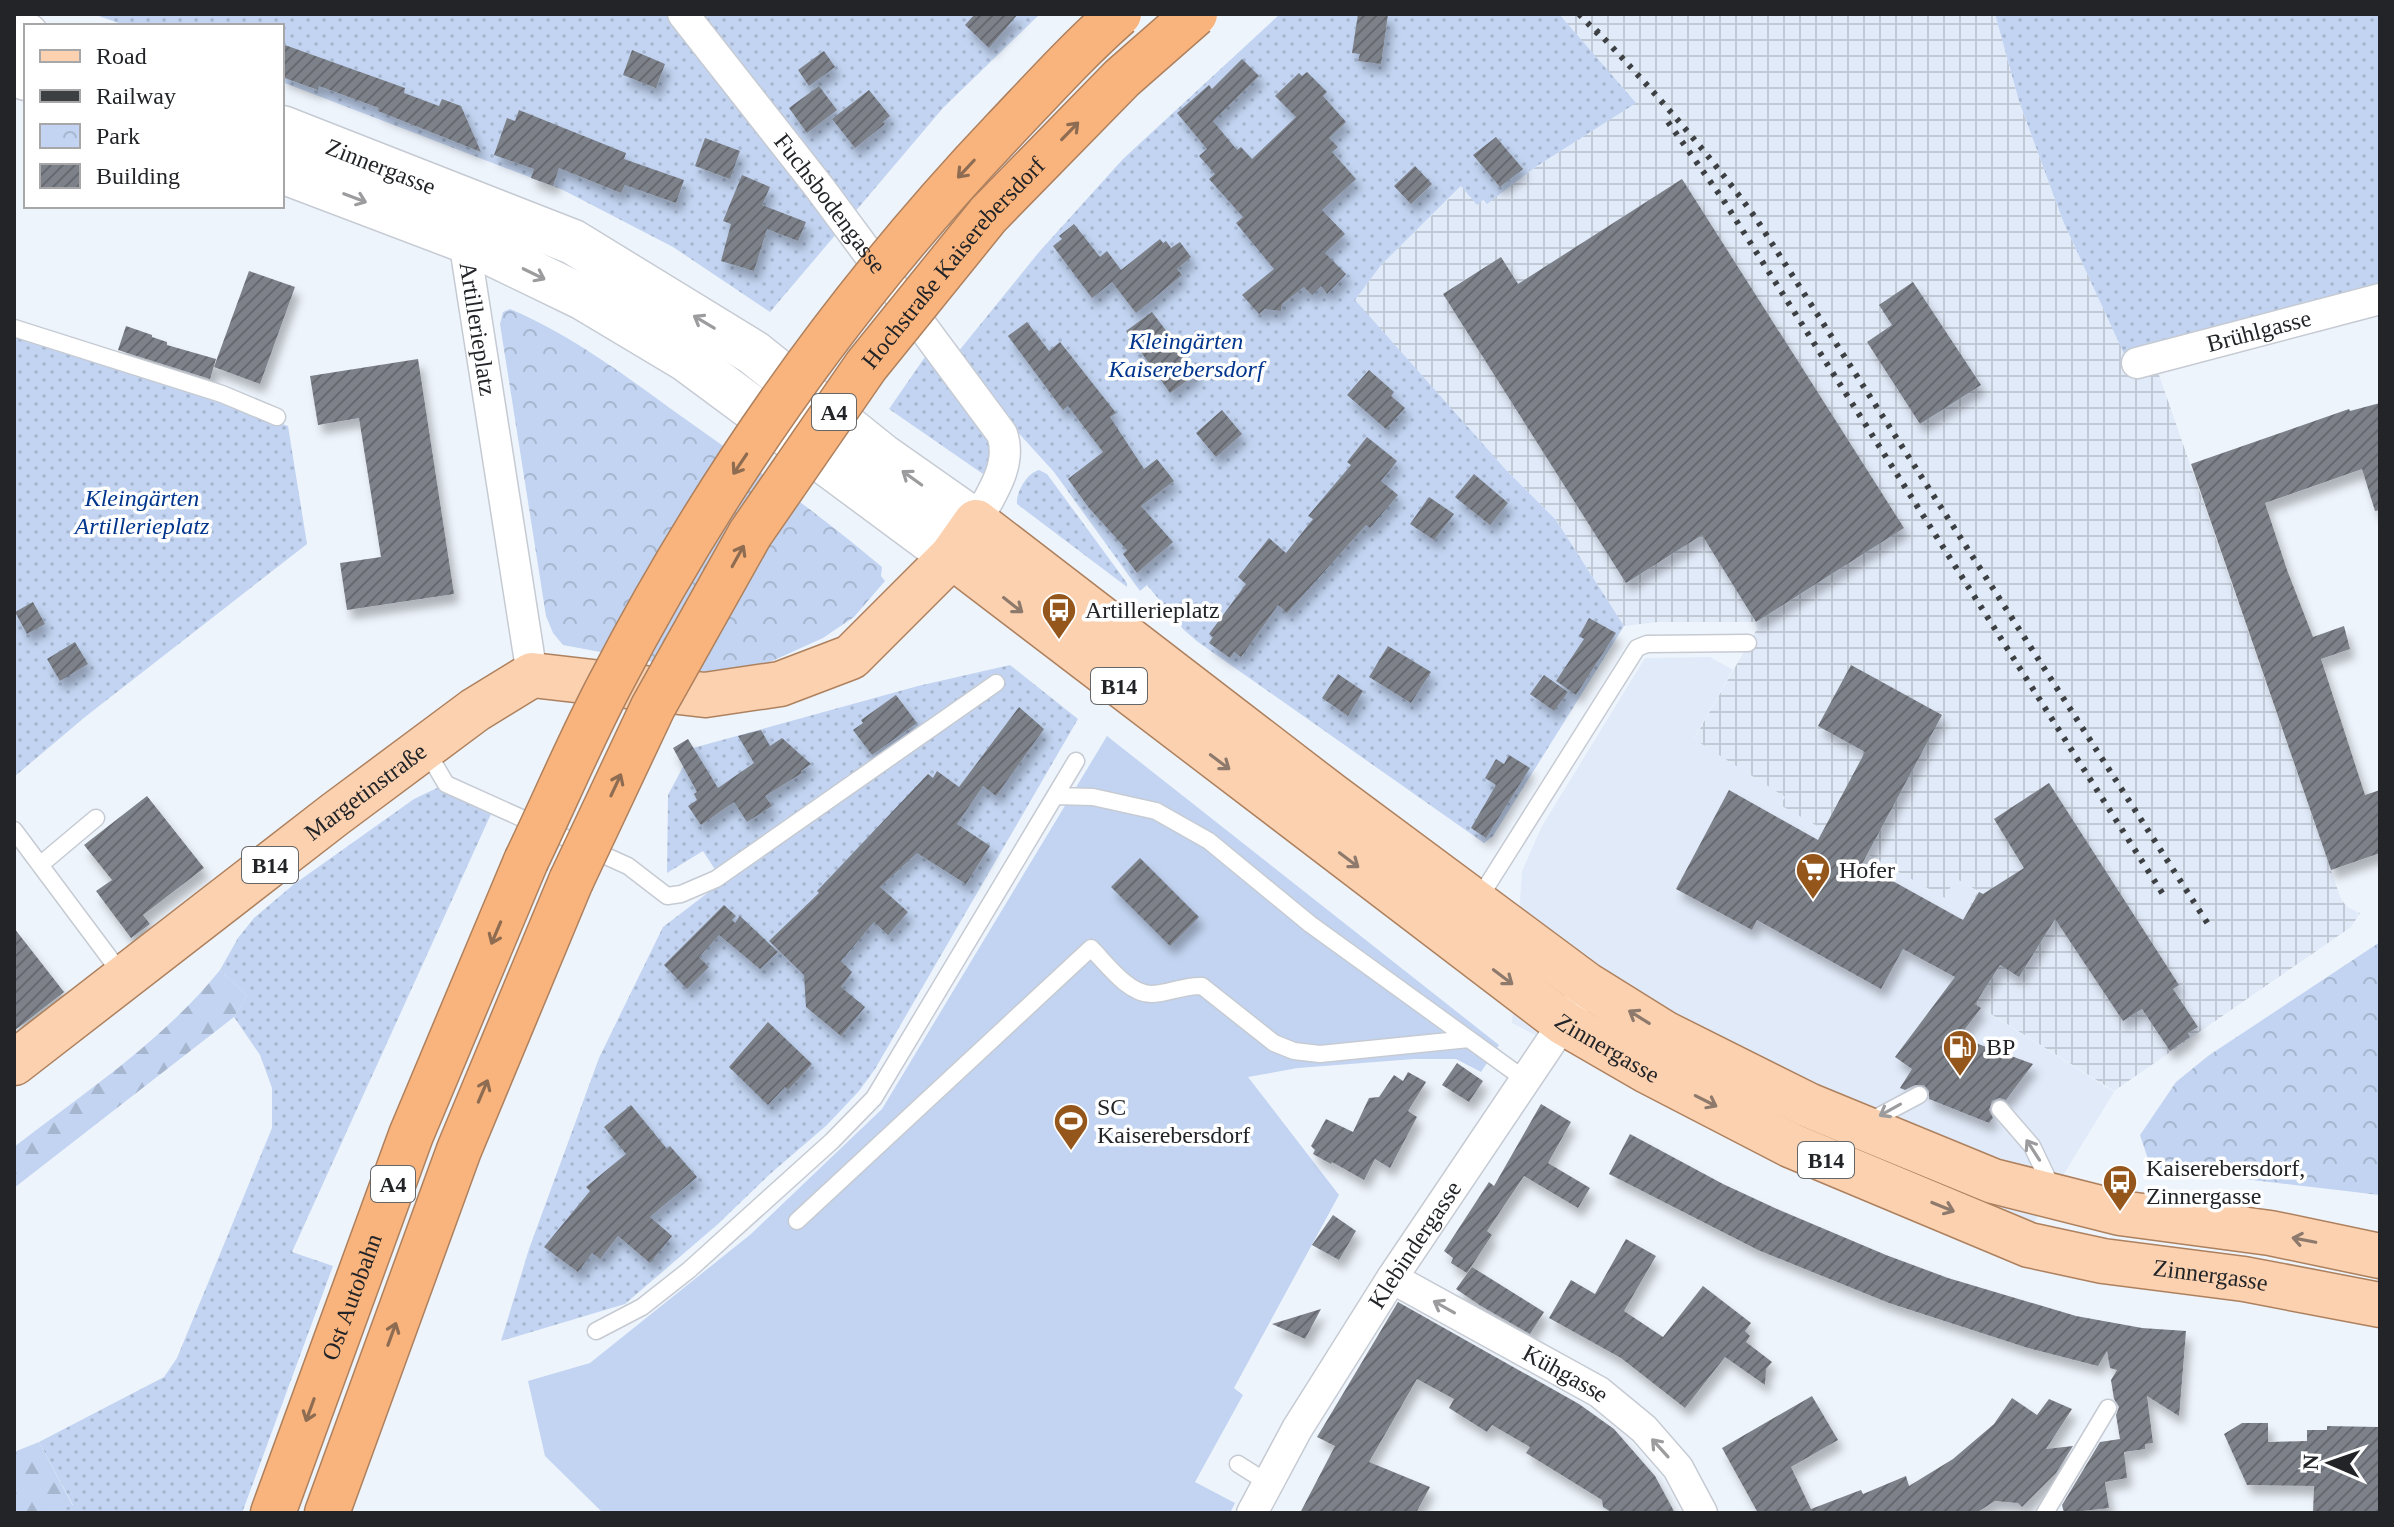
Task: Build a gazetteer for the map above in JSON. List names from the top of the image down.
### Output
{
  "streets": {
    "highway": ["Hochstraße Kaiserebersdorf", "A4", "Ost Autobahn"],
    "main road": ["Zinnergasse", "B14", "Margetinstraße"],
    "street": [
      "Fuchsbodengasse",
      "Artillerieplatz",
      "Brühlgasse",
      "Klebindergasse",
      "Kühgasse"
    ]
  },
  "crossings": [
    ["Zinnergasse", "Fuchsbodengasse"],
    ["Zinnergasse", "Artillerieplatz"],
    ["Zinnergasse", "Klebindergasse"],
    ["Hochstraße Kaiserebersdorf", "Ost Autobahn"],
    ["Artillerieplatz", "Margetinstraße"],
    ["Klebindergasse", "Kühgasse"]
  ],
  "one_way": ["Kühgasse"],
  "parks": ["Kleingärten Kaiserebersdorf", "Kleingärten Artillerieplatz"],
  "places": {
    "bus stop": ["Artillerieplatz", "Kaiserebersdorf, Zinnergasse"],
    "supermarket": ["Hofer"],
    "fuel station": ["BP"],
    "sports": ["SC Kaiserebersdorf"]
  },
  "legend": [
    "Road",
    "Railway",
    "Park",
    "Building"
  ],
  "north": "left"
}
